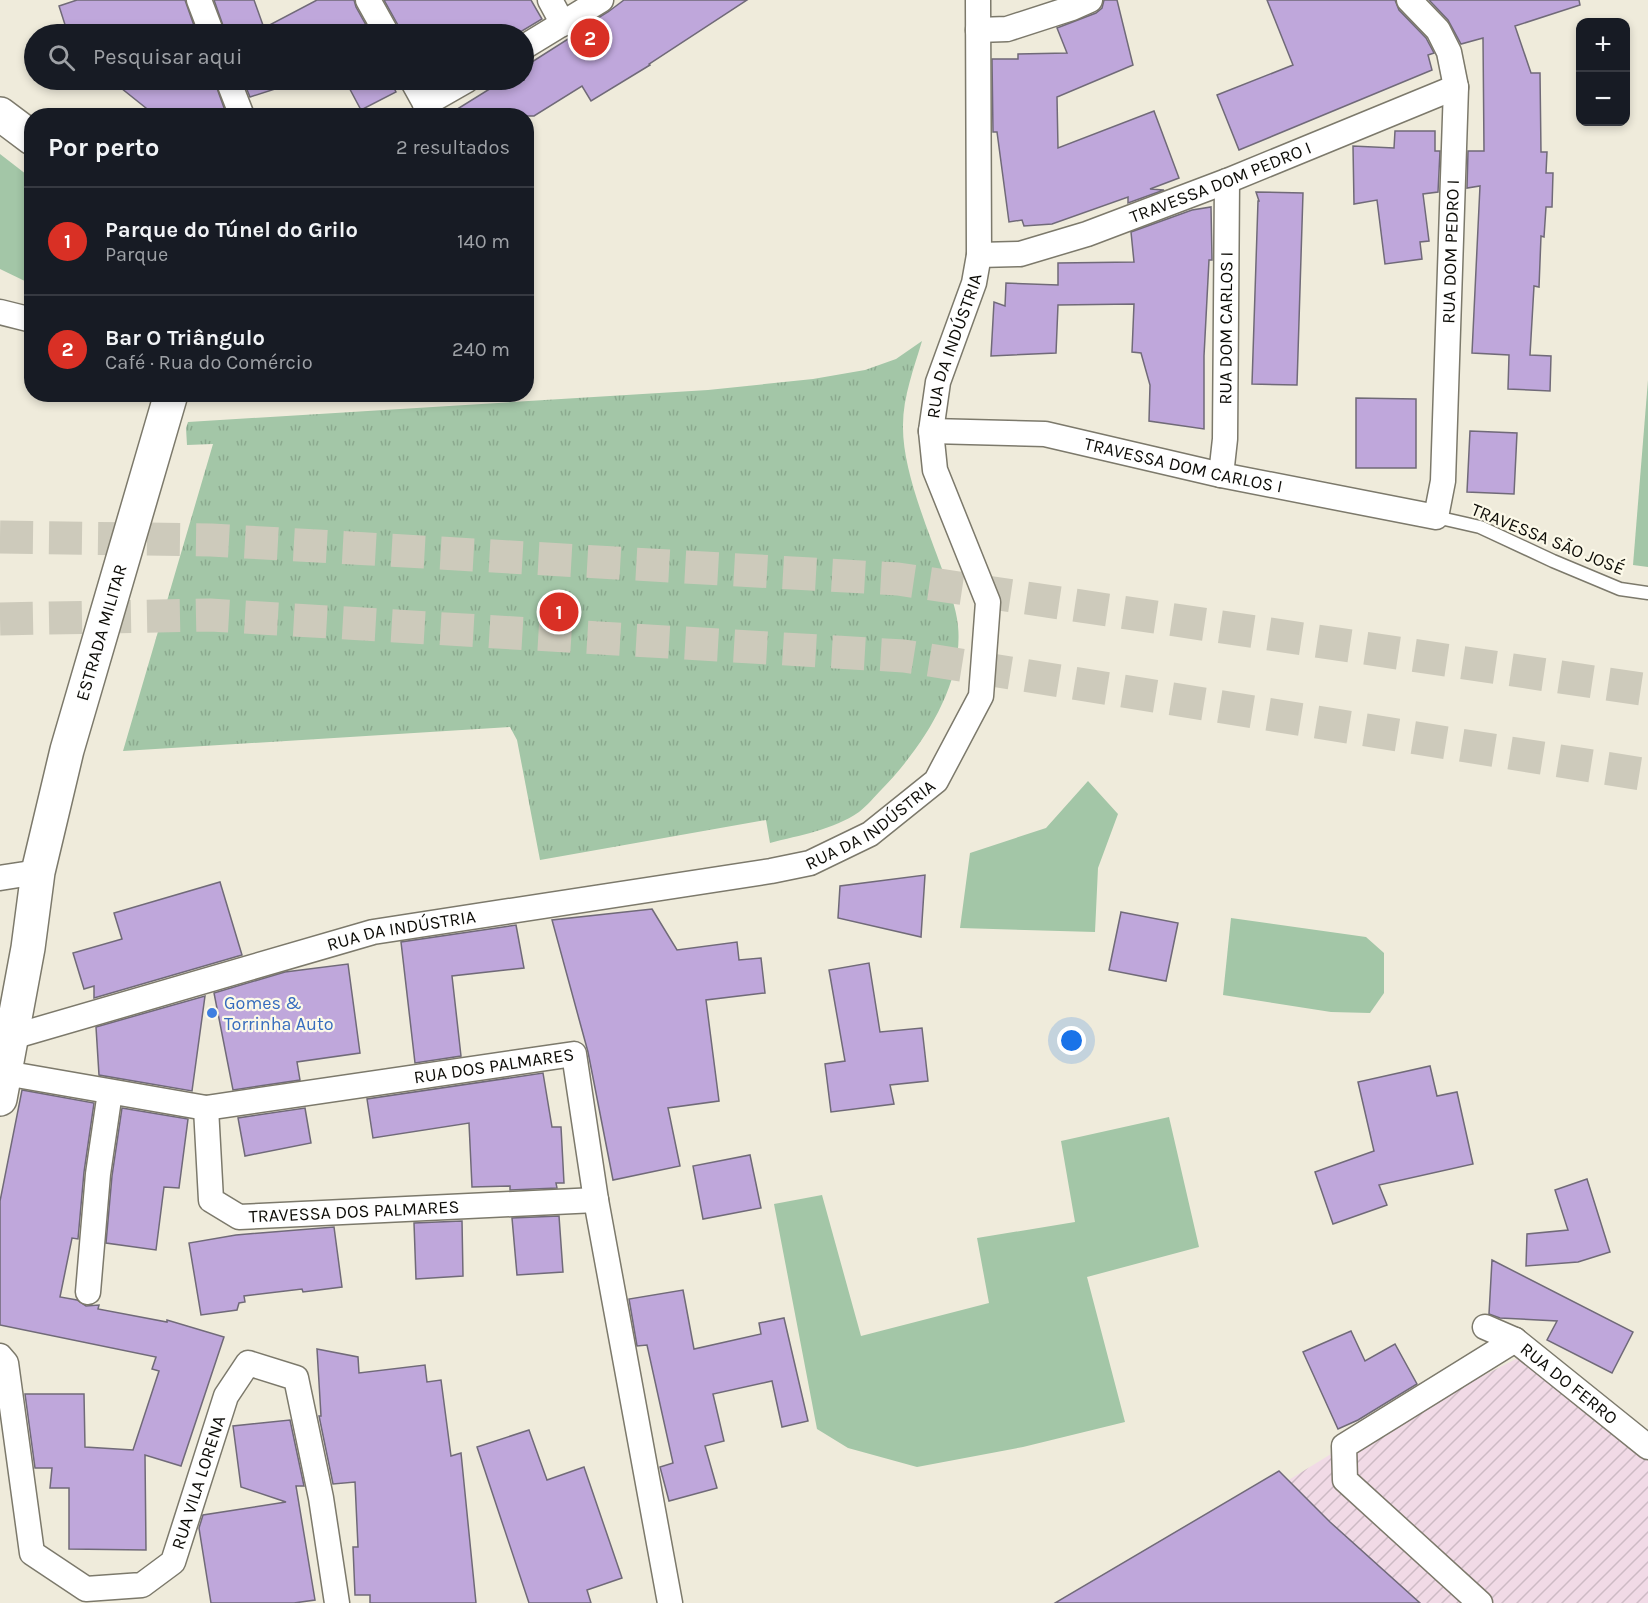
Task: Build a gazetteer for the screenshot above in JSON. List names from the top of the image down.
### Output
{
  "streets": {
    "street": [
      "TRAVESSA DOM PEDRO I",
      "RUA DOM PEDRO I",
      "RUA DOM CARLOS I",
      "RUA DA INDÚSTRIA",
      "TRAVESSA DOM CARLOS I",
      "ESTRADA MILITAR",
      "RUA DOS PALMARES",
      "TRAVESSA DOS PALMARES",
      "RUA DO FERRO",
      "RUA VILA LORENA"
    ],
    "lane": ["TRAVESSA SÃO JOSÉ"]
  },
  "crossings": [
    ["TRAVESSA DOM PEDRO I", "RUA DOM PEDRO I"],
    ["TRAVESSA DOM PEDRO I", "RUA DOM CARLOS I"],
    ["TRAVESSA DOM PEDRO I", "RUA DA INDÚSTRIA"],
    ["RUA DOM PEDRO I", "TRAVESSA DOM CARLOS I"],
    ["RUA DOM PEDRO I", "TRAVESSA SÃO JOSÉ"],
    ["RUA DOM CARLOS I", "TRAVESSA DOM CARLOS I"],
    ["RUA DA INDÚSTRIA", "TRAVESSA DOM CARLOS I"],
    ["RUA DA INDÚSTRIA", "ESTRADA MILITAR"],
    ["TRAVESSA DOM CARLOS I", "TRAVESSA SÃO JOSÉ"],
    ["ESTRADA MILITAR", "RUA DOS PALMARES"],
    ["RUA DOS PALMARES", "TRAVESSA DOS PALMARES"]
  ],
  "places": ["Gomes & Torrinha Auto"],
  "page": {
    "pins": ["2", "1"],
    "map_buttons": ["+", "−"],
    "search": "Pesquisar aqui",
    "heading": ["Por perto", "2 resultados"],
    "list": [
      {
        "mark": "1",
        "name": "Parque do Túnel do Grilo",
        "note": "Parque",
        "value": "140 m"
      },
      {
        "mark": "2",
        "name": "Bar O Triângulo",
        "note": "Café · Rua do Comércio",
        "value": "240 m"
      }
    ]
  }
}
